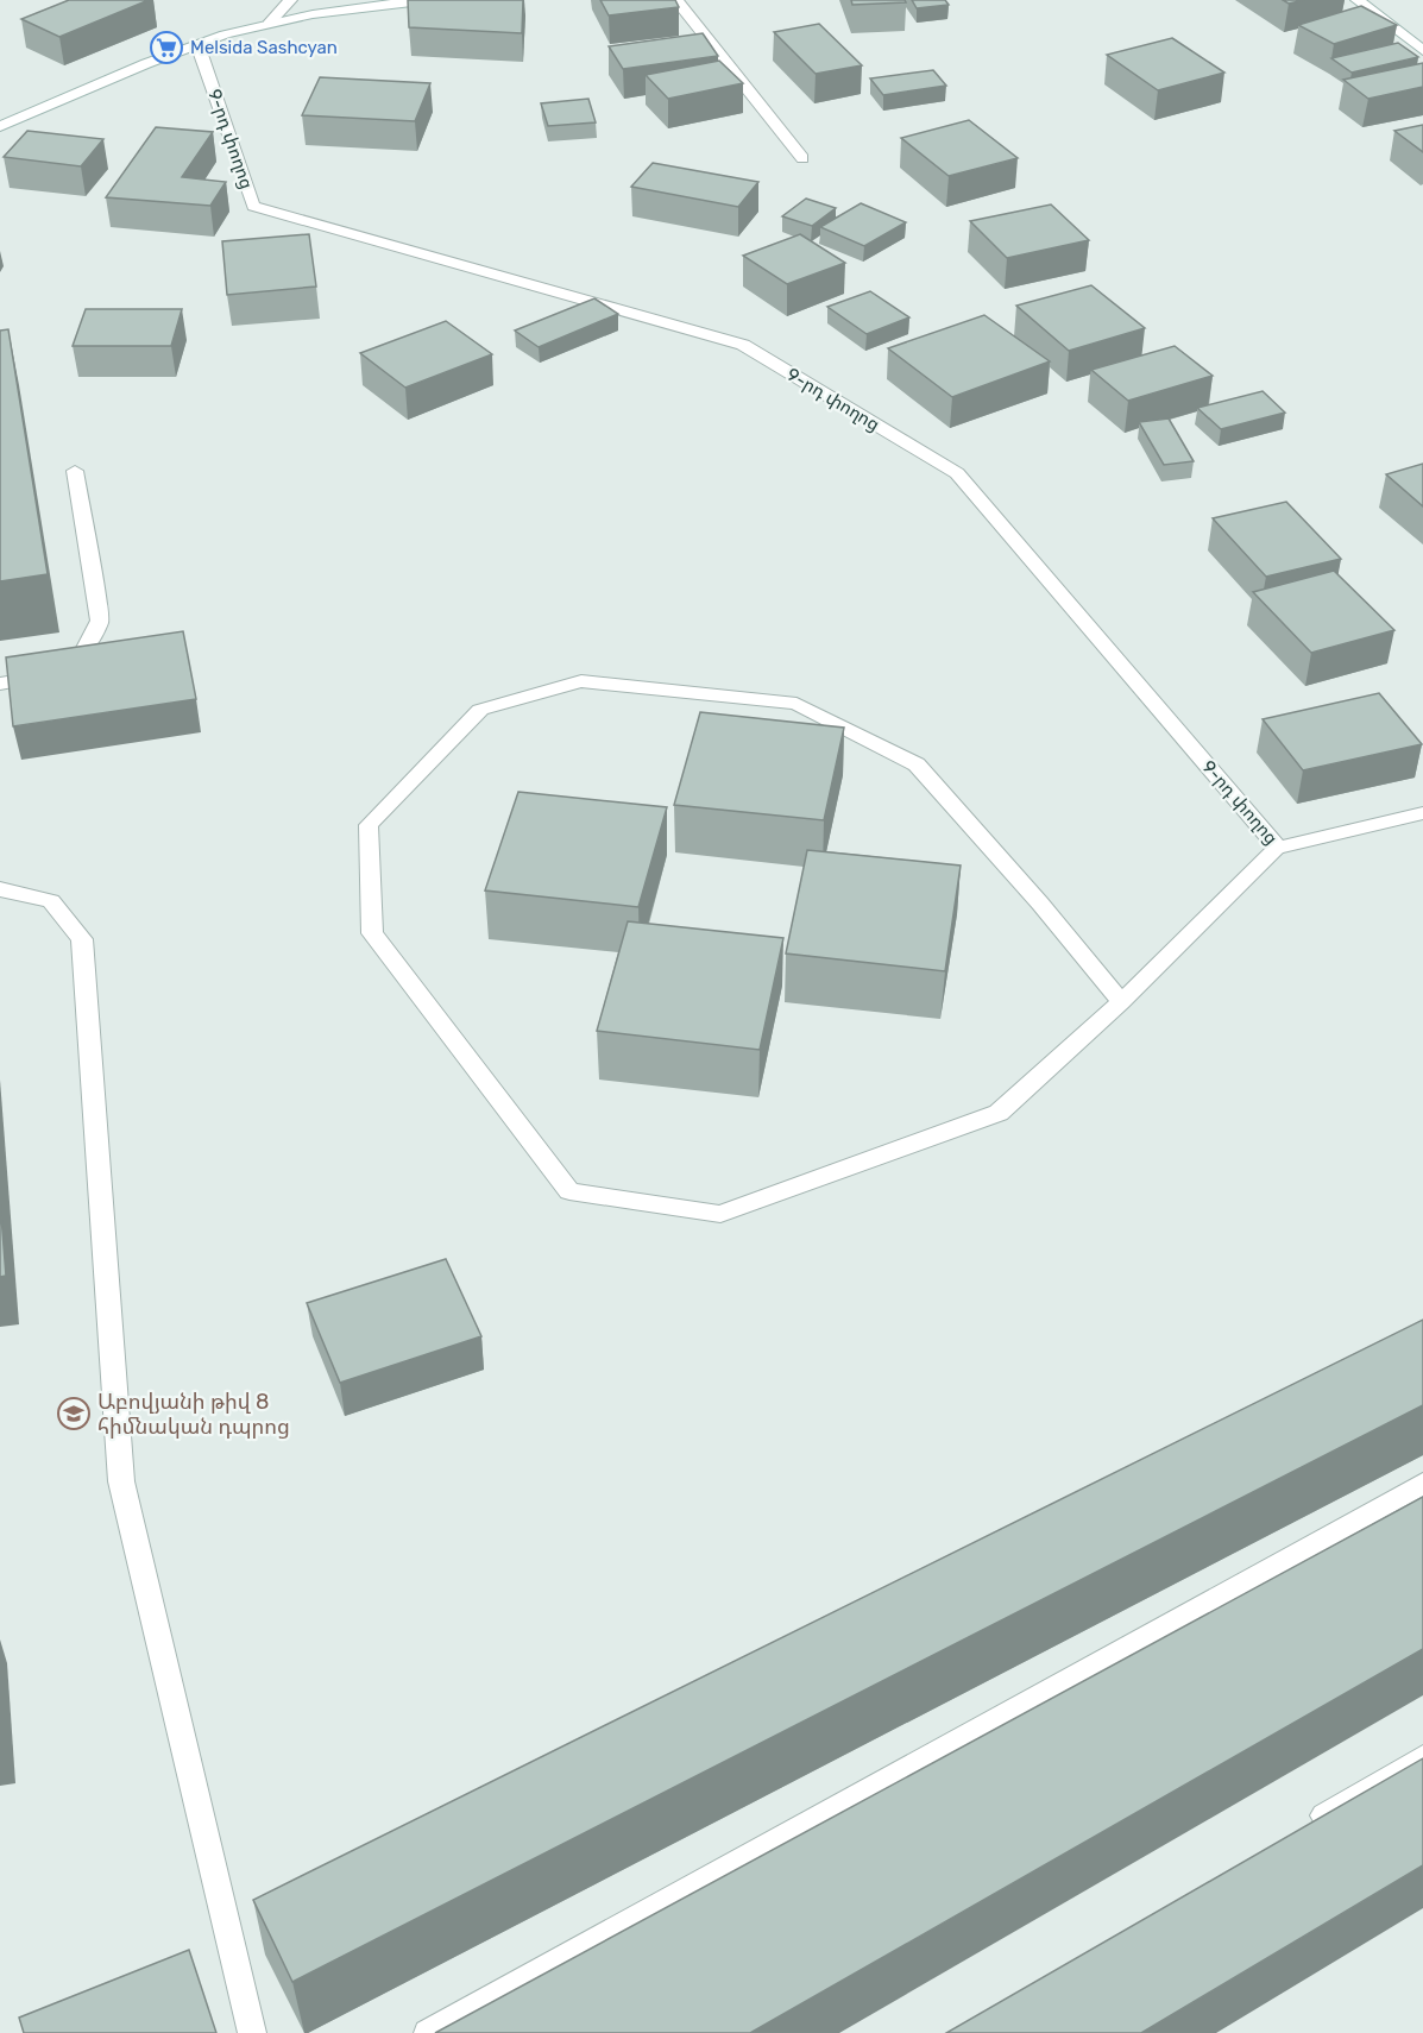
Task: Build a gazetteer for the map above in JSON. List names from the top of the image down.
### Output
{
  "streets": {
    "street": ["9-րդ փողոց"]
  },
  "places": {
    "supermarket": ["Melsida Sashcyan"],
    "school or university": ["Աբովյանի թիվ 8 հիմնական դպրոց"]
  }
}
